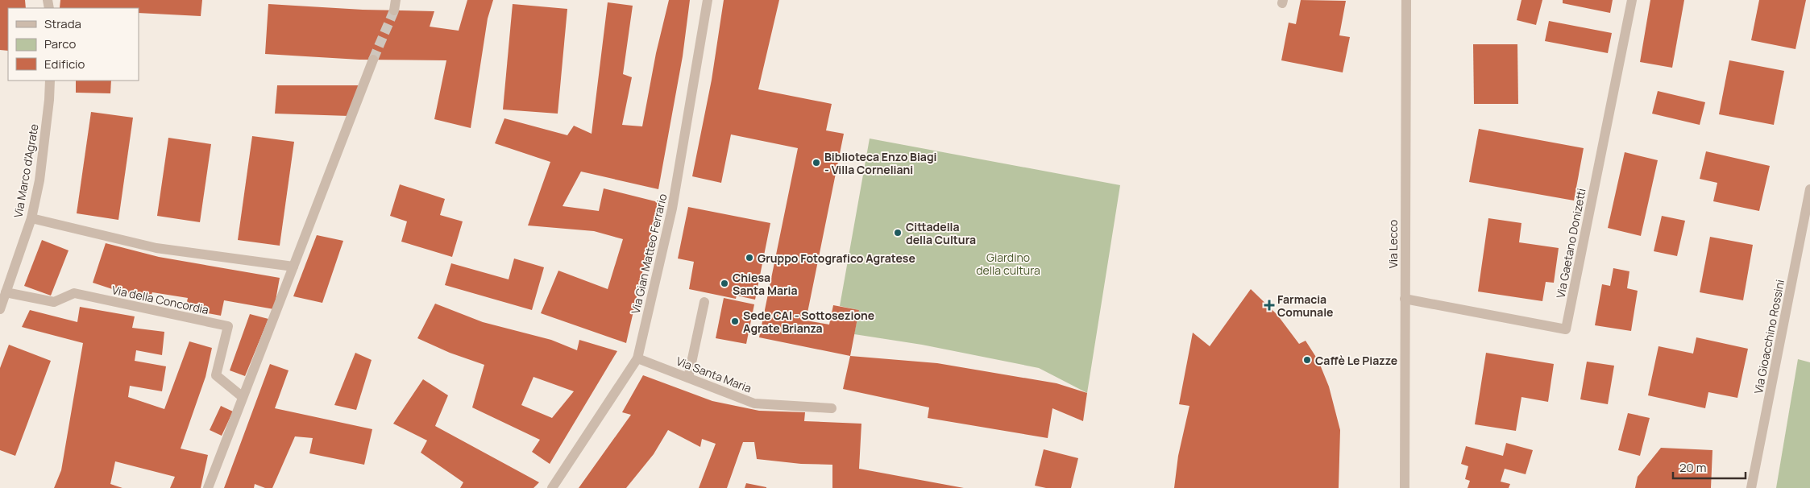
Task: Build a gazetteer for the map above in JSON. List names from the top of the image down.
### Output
{
  "streets": {
    "street": [
      "Via Marco d'Agrate",
      "Via Gaetano Donizetti",
      "Via Lecco",
      "Via Gian Matteo Ferrario",
      "Via della Concordia",
      "Via Gioacchino Rossini",
      "Via Santa Maria"
    ]
  },
  "crossings": [
    ["Via Marco d'Agrate", "Via della Concordia"],
    ["Via Gaetano Donizetti", "Via Lecco"],
    ["Via Gian Matteo Ferrario", "Via Santa Maria"]
  ],
  "parks": ["Giardino della cultura"],
  "places": {
    "other": [
      "Biblioteca Enzo Biagi - Villa Corneliani",
      "Cittadella della Cultura",
      "Gruppo Fotografico Agratese",
      "Chiesa Santa Maria",
      "Sede CAI - Sottosezione Agrate Brianza",
      "Caffè Le Piazze"
    ],
    "health": ["Farmacia Comunale"]
  },
  "legend": ["Strada", "Parco", "Edificio"],
  "scale_bar": "20 m"
}
